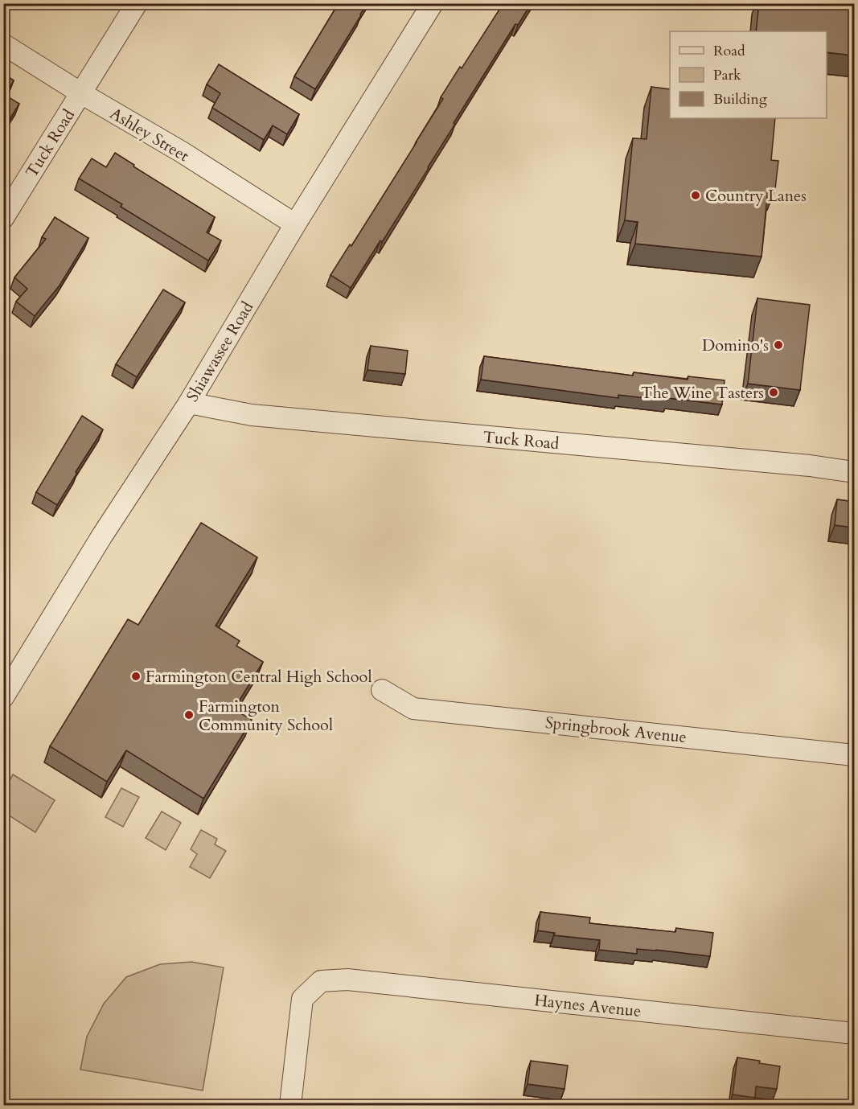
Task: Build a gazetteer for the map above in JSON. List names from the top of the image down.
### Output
{
  "streets": {
    "street": [
      "Ashley Street",
      "Tuck Road",
      "Shiawassee Road",
      "Springbrook Avenue",
      "Haynes Avenue"
    ]
  },
  "crossings": [
    ["Ashley Street", "Tuck Road"],
    ["Ashley Street", "Shiawassee Road"],
    ["Tuck Road", "Shiawassee Road"]
  ],
  "places": [
    "Country Lanes",
    "Domino's",
    "The Wine Tasters",
    "Farmington Central High School",
    "Farmington Community School"
  ],
  "legend": ["Road", "Park", "Building"]
}
